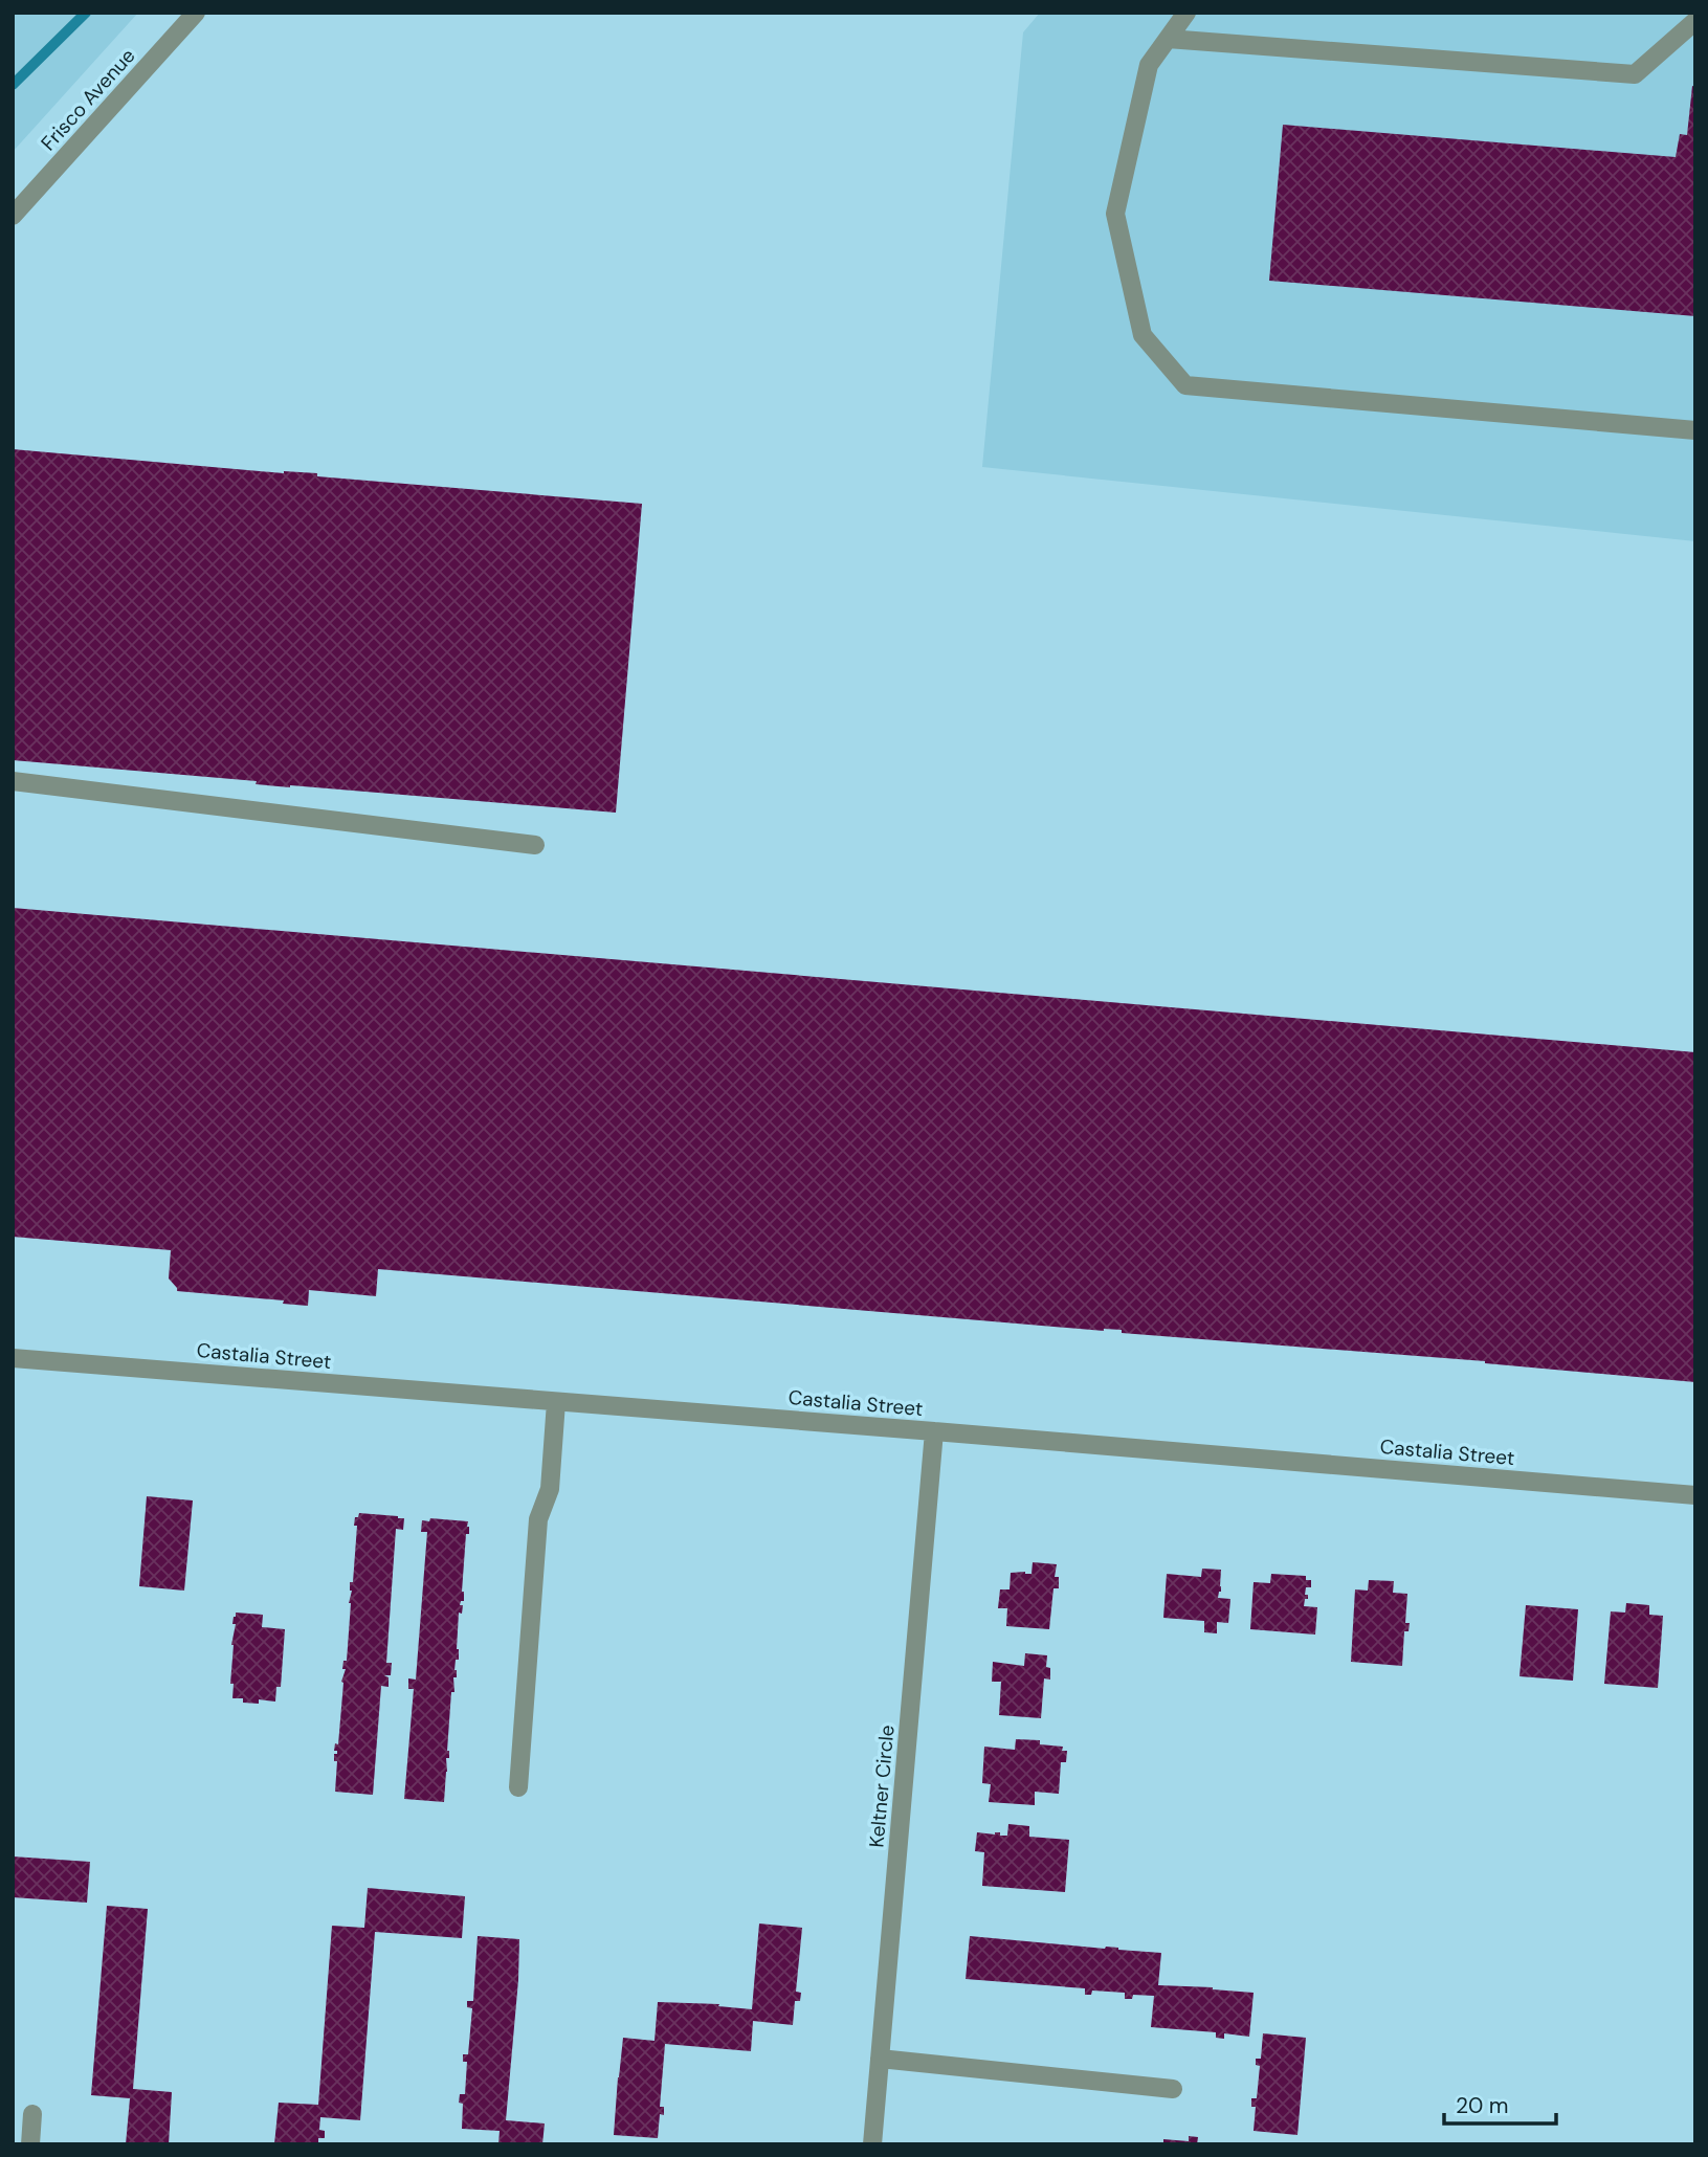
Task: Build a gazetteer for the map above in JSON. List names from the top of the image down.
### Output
{
  "streets": {
    "street": ["Frisco Avenue", "Castalia Street", "Keltner Circle"]
  },
  "crossings": [
    ["Castalia Street", "Keltner Circle"]
  ],
  "scale_bar": "20 m"
}
